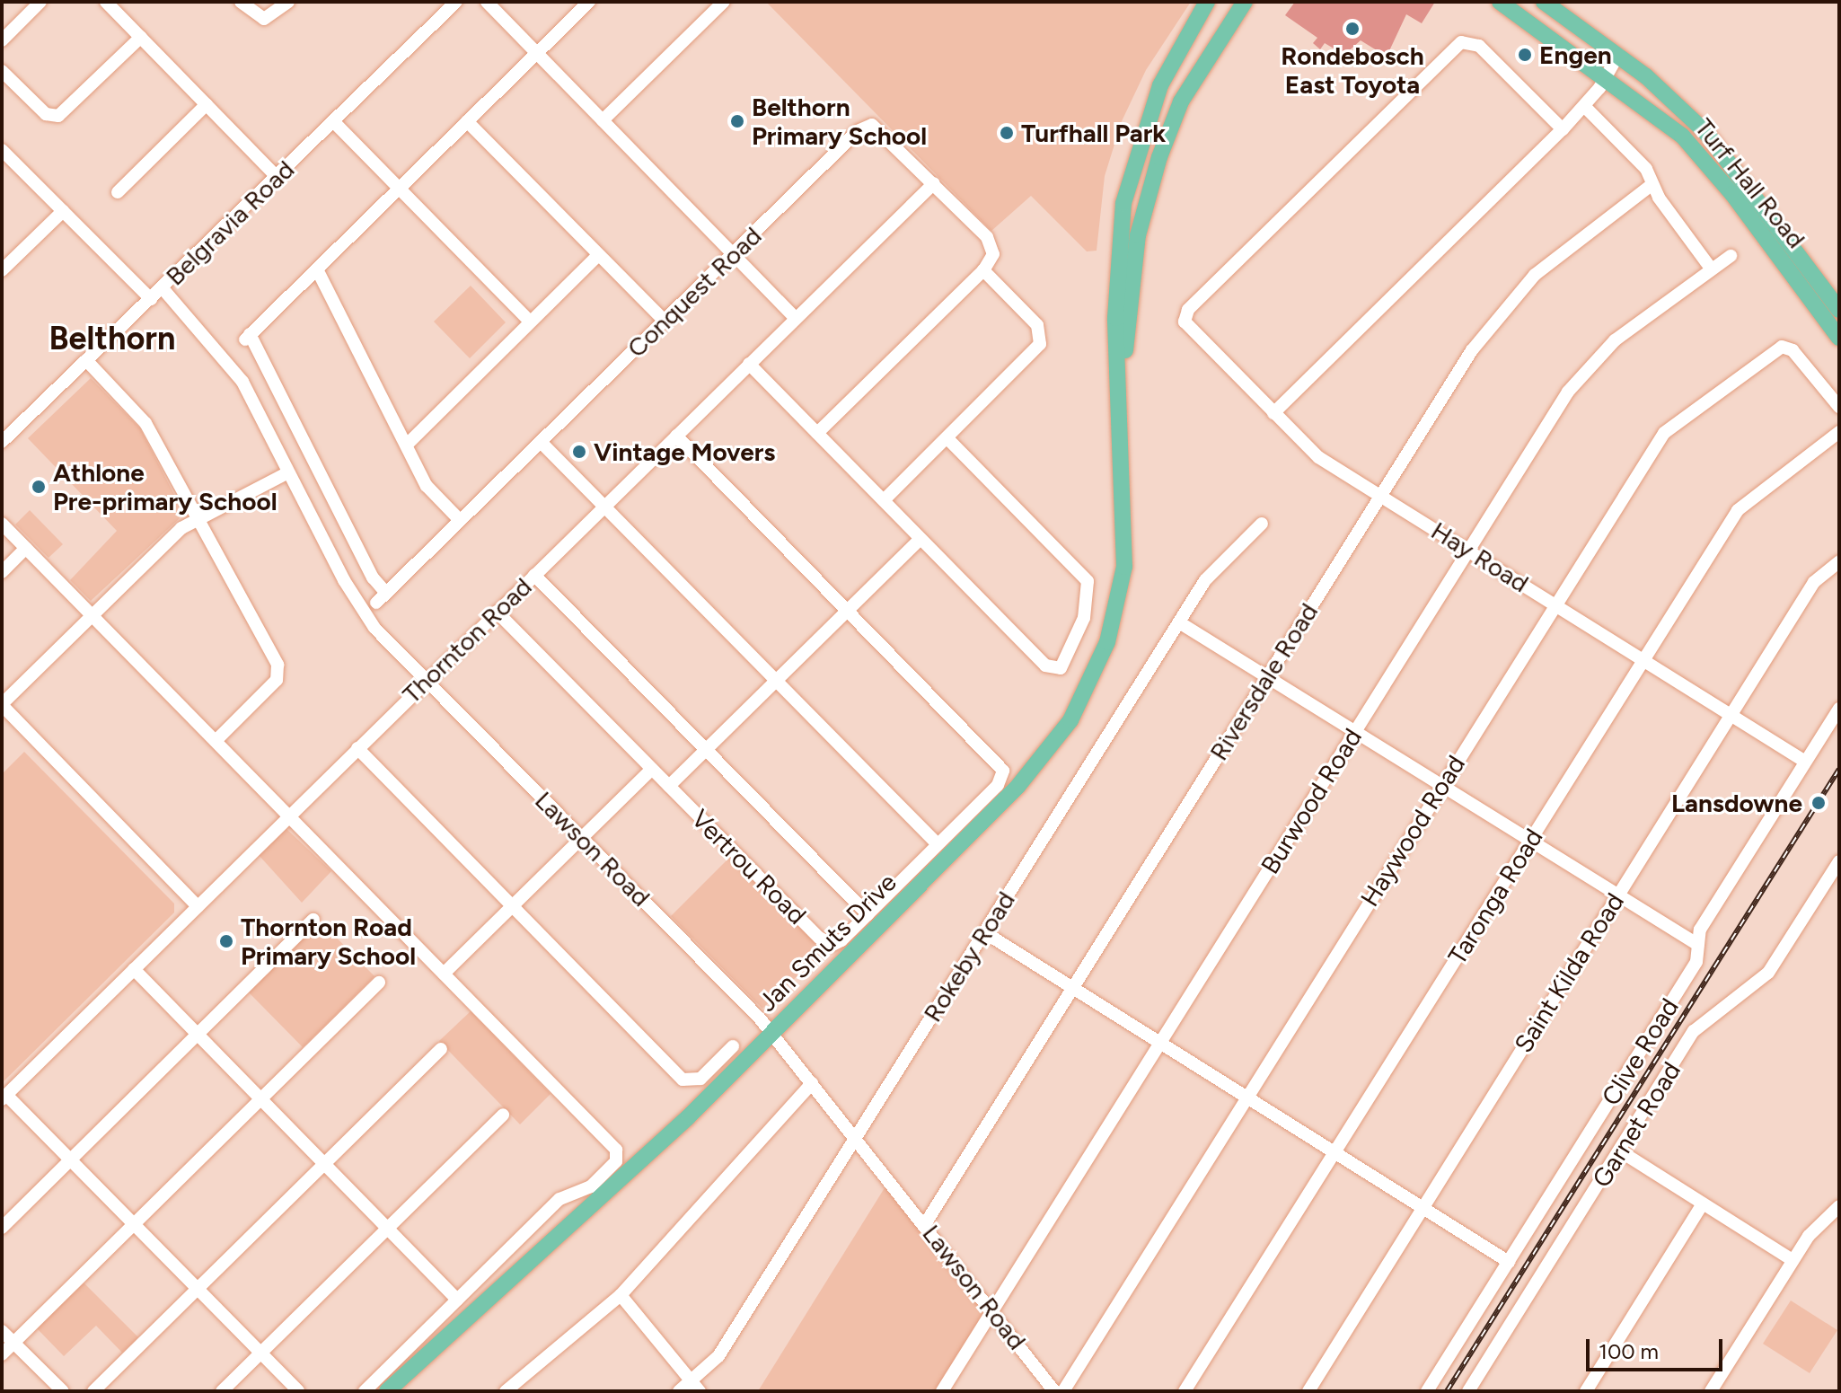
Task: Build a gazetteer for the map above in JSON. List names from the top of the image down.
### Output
{
  "streets": {
    "main road": ["Turf Hall Road", "Jan Smuts Drive"],
    "street": [
      "Belgravia Road",
      "Conquest Road",
      "Hay Road",
      "Thornton Road",
      "Riversdale Road",
      "Burwood Road",
      "Haywood Road",
      "Lawson Road",
      "Vertrou Road",
      "Taronga Road",
      "Rokeby Road",
      "Saint Kilda Road",
      "Clive Road",
      "Garnet Road"
    ]
  },
  "crossings": [
    ["Belgravia Road", "Lawson Road"],
    ["Conquest Road", "Thornton Road"],
    ["Hay Road", "Riversdale Road"],
    ["Hay Road", "Burwood Road"],
    ["Hay Road", "Haywood Road"],
    ["Hay Road", "Taronga Road"],
    ["Hay Road", "Saint Kilda Road"],
    ["Hay Road", "Clive Road"],
    ["Thornton Road", "Lawson Road"],
    ["Thornton Road", "Vertrou Road"],
    ["Riversdale Road", "Lawson Road"],
    ["Burwood Road", "Lawson Road"],
    ["Lawson Road", "Jan Smuts Drive"],
    ["Lawson Road", "Rokeby Road"]
  ],
  "districts": ["Belthorn"],
  "places": [
    "Rondebosch East Toyota",
    "Engen",
    "Belthorn Primary School",
    "Turfhall Park",
    "Vintage Movers",
    "Athlone Pre-primary School",
    "Lansdowne",
    "Thornton Road Primary School"
  ],
  "scale_bar": "100 m"
}
